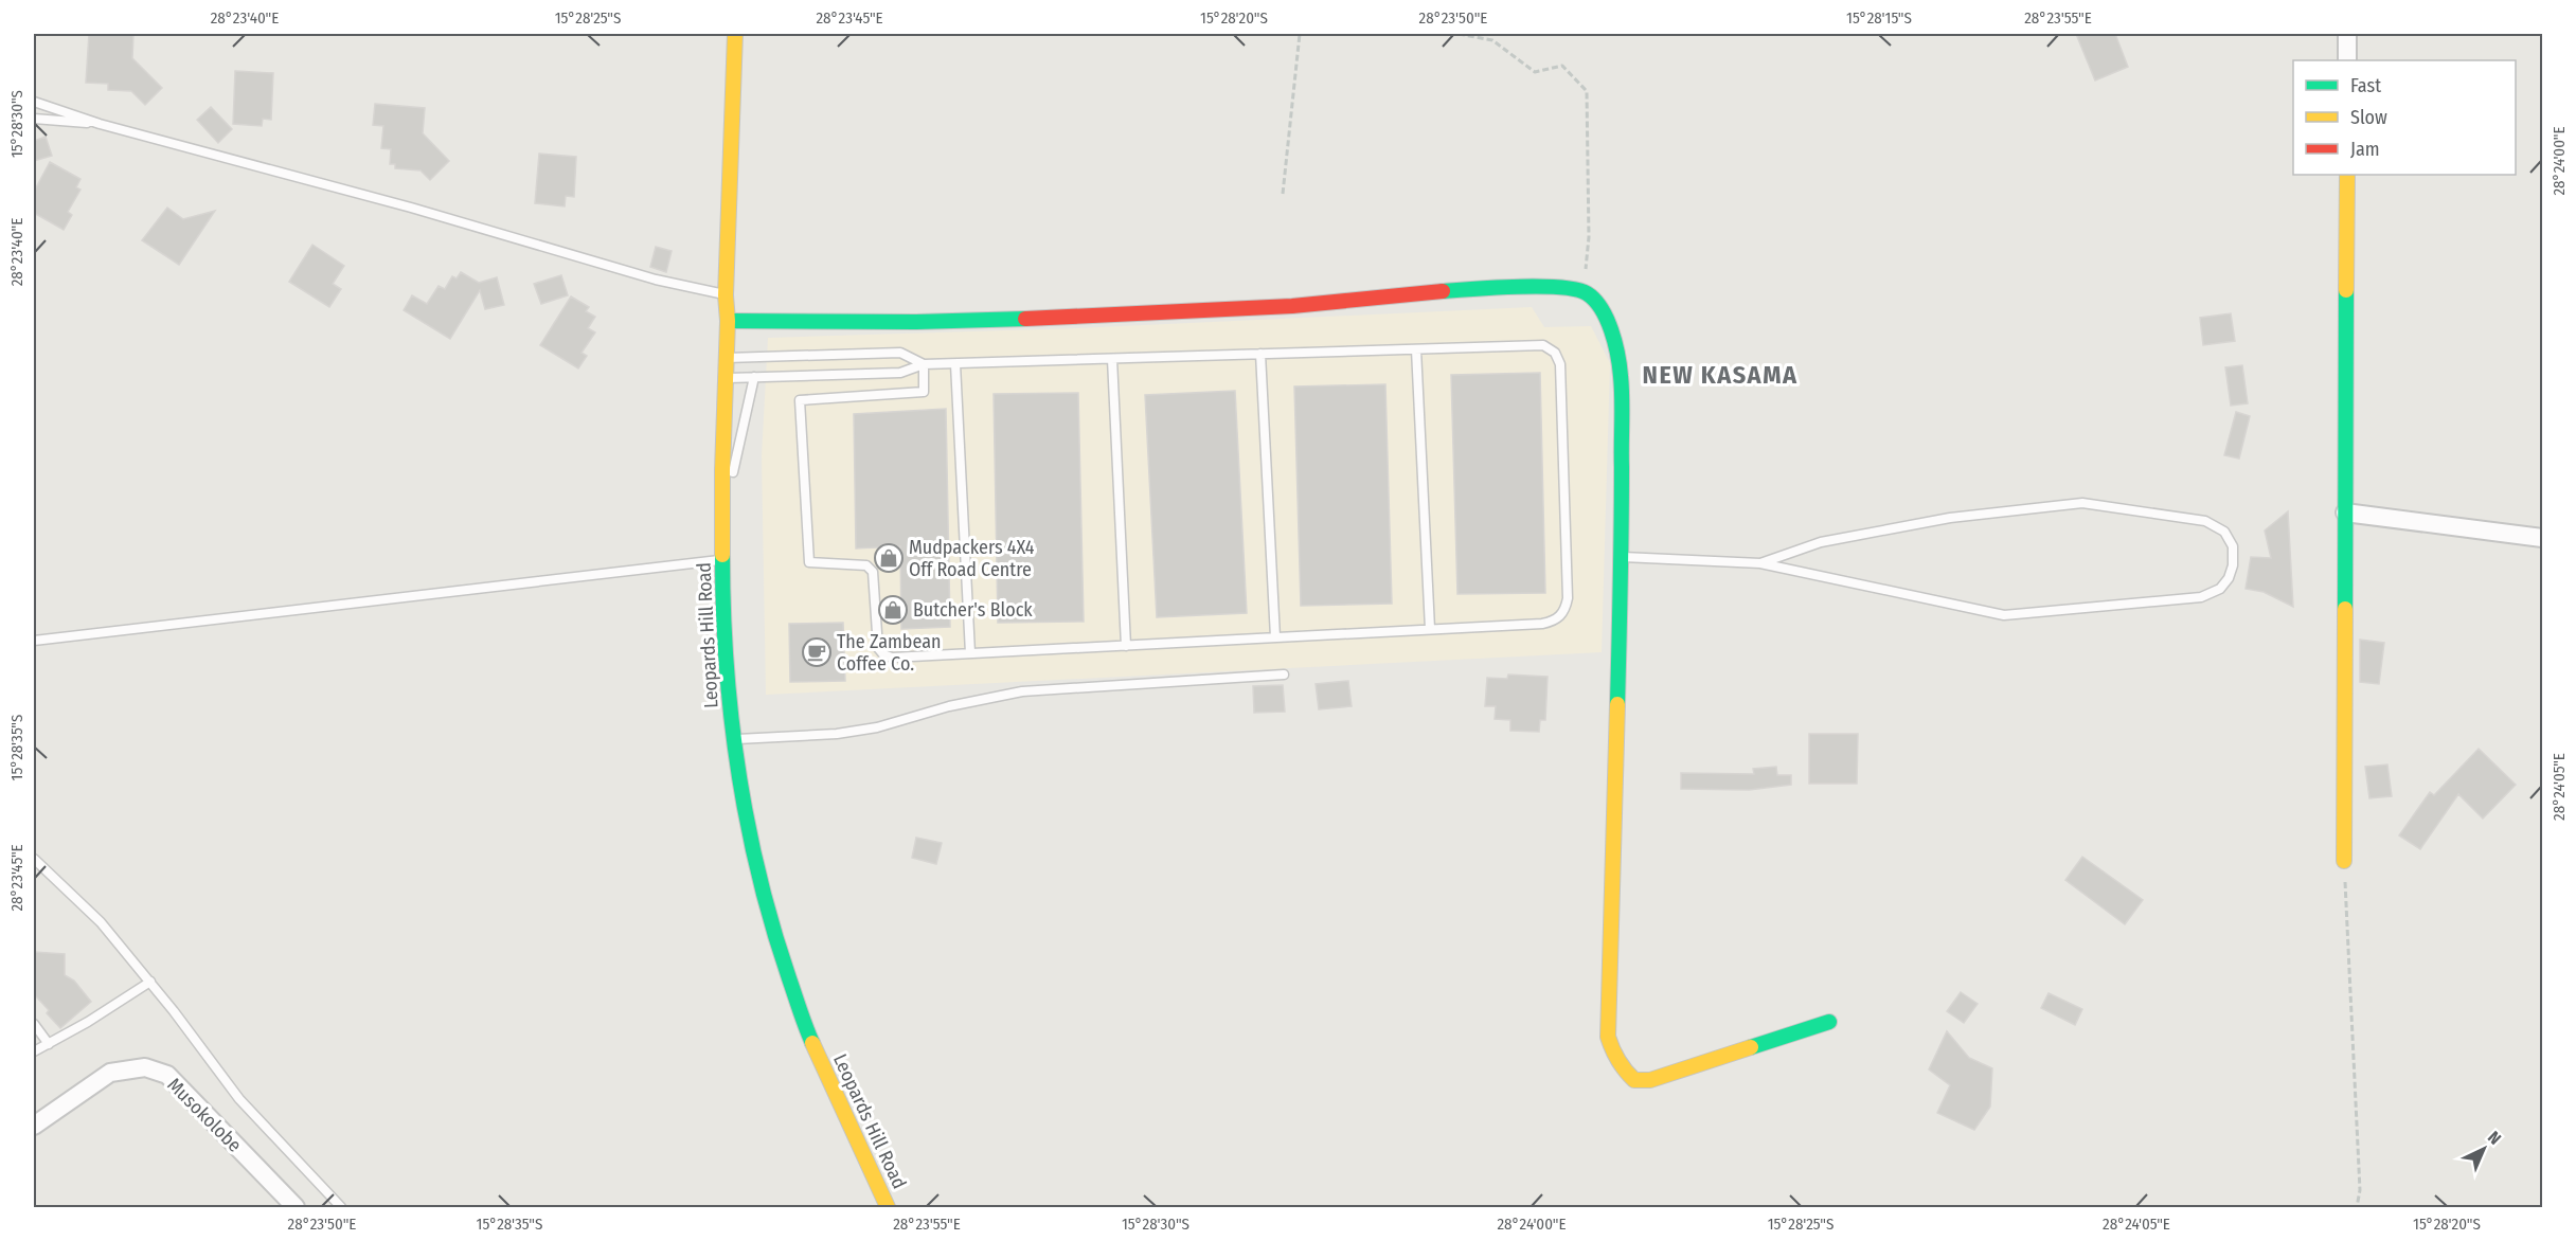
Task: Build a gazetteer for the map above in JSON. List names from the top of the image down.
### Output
{
  "streets": {
    "street": ["Leopards Hill Road", "Musokolobe"]
  },
  "districts": ["NEW KASAMA"],
  "places": {
    "shop": ["Mudpackers 4X4 Off Road Centre", "Butcher's Block"],
    "cafe": ["The Zambean Coffee Co."]
  },
  "legend": ["Fast", "Slow", "Jam"],
  "north": "top right",
  "coordinates": [
    "28°23'40\"E",
    "15°28'25\"S",
    "28°23'45\"E",
    "15°28'20\"S",
    "28°23'50\"E",
    "15°28'15\"S",
    "28°23'55\"E",
    "15°28'30\"S",
    "28°24'00\"E",
    "15°28'35\"S",
    "28°24'05\"E"
  ]
}
